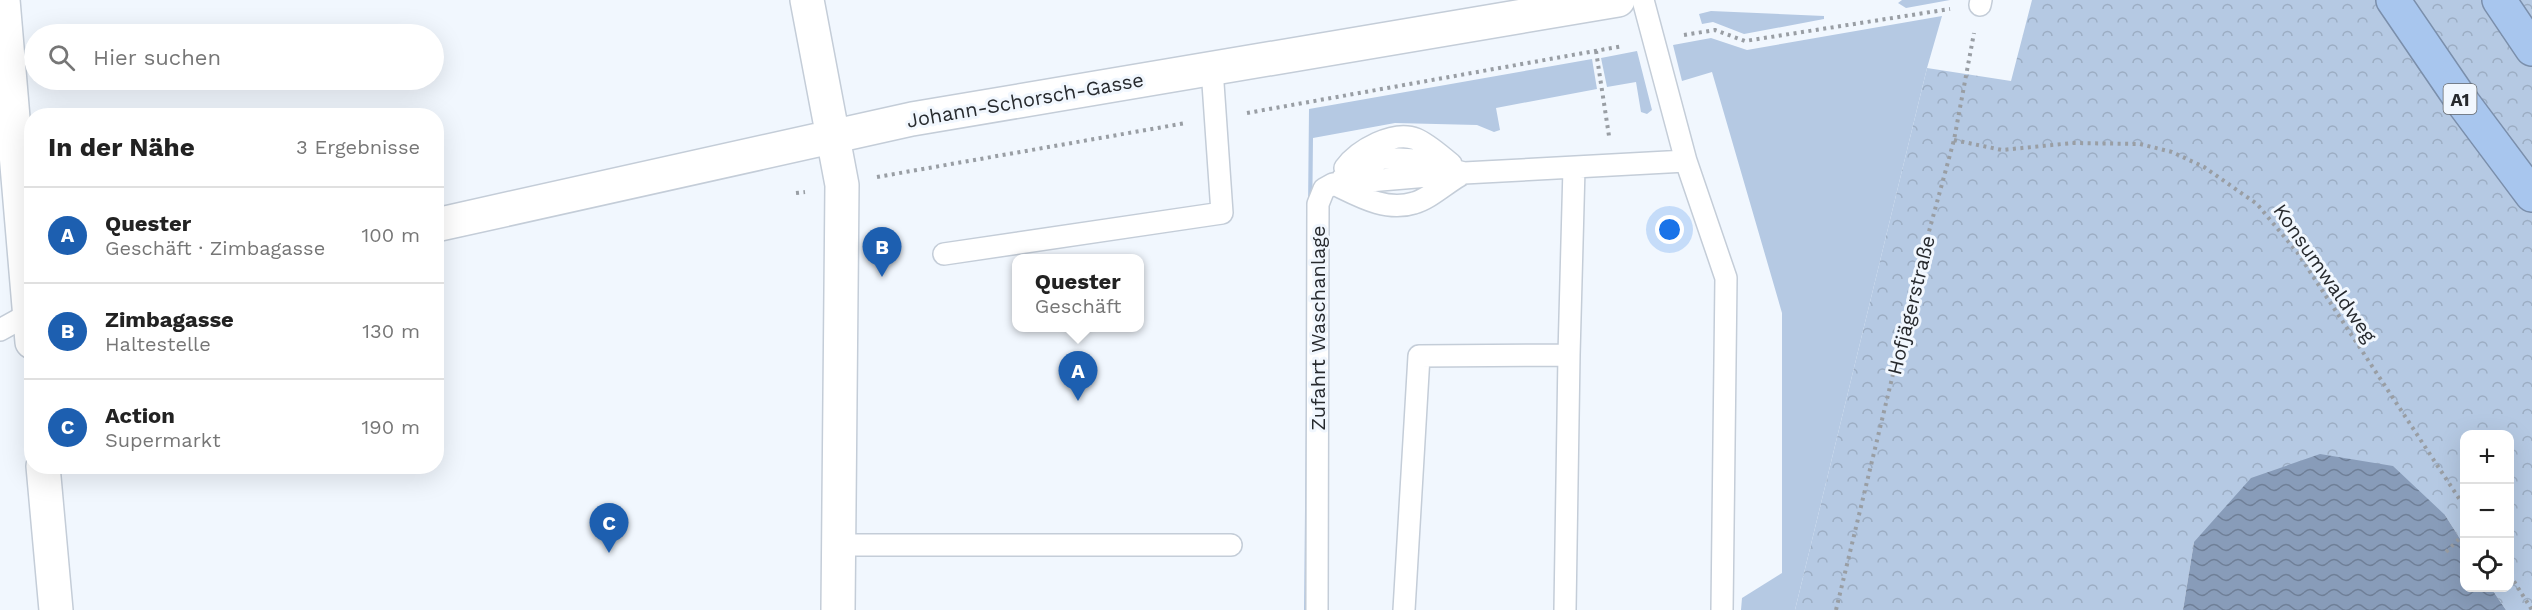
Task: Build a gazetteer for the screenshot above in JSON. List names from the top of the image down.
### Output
{
  "streets": {
    "highway": ["A1"],
    "street": ["Johann-Schorsch-Gasse"],
    "lane": ["Zufahrt Waschanlage"],
    "path": ["Konsumwaldweg", "Hofjägerstraße"]
  },
  "crossings": [
    ["Konsumwaldweg", "Hofjägerstraße"]
  ],
  "page": {
    "search": "Hier suchen",
    "heading": ["In der Nähe", "3 Ergebnisse"],
    "list": [
      {
        "mark": "A",
        "name": "Quester",
        "note": "Geschäft · Zimbagasse",
        "value": "100 m"
      },
      {
        "mark": "B",
        "name": "Zimbagasse",
        "note": "Haltestelle",
        "value": "130 m"
      },
      {
        "mark": "C",
        "name": "Action",
        "note": "Supermarkt",
        "value": "190 m"
      }
    ],
    "pins": ["B", "A", "C"],
    "popup": ["Quester", "Geschäft"],
    "map_buttons": ["+", "−"]
  }
}
